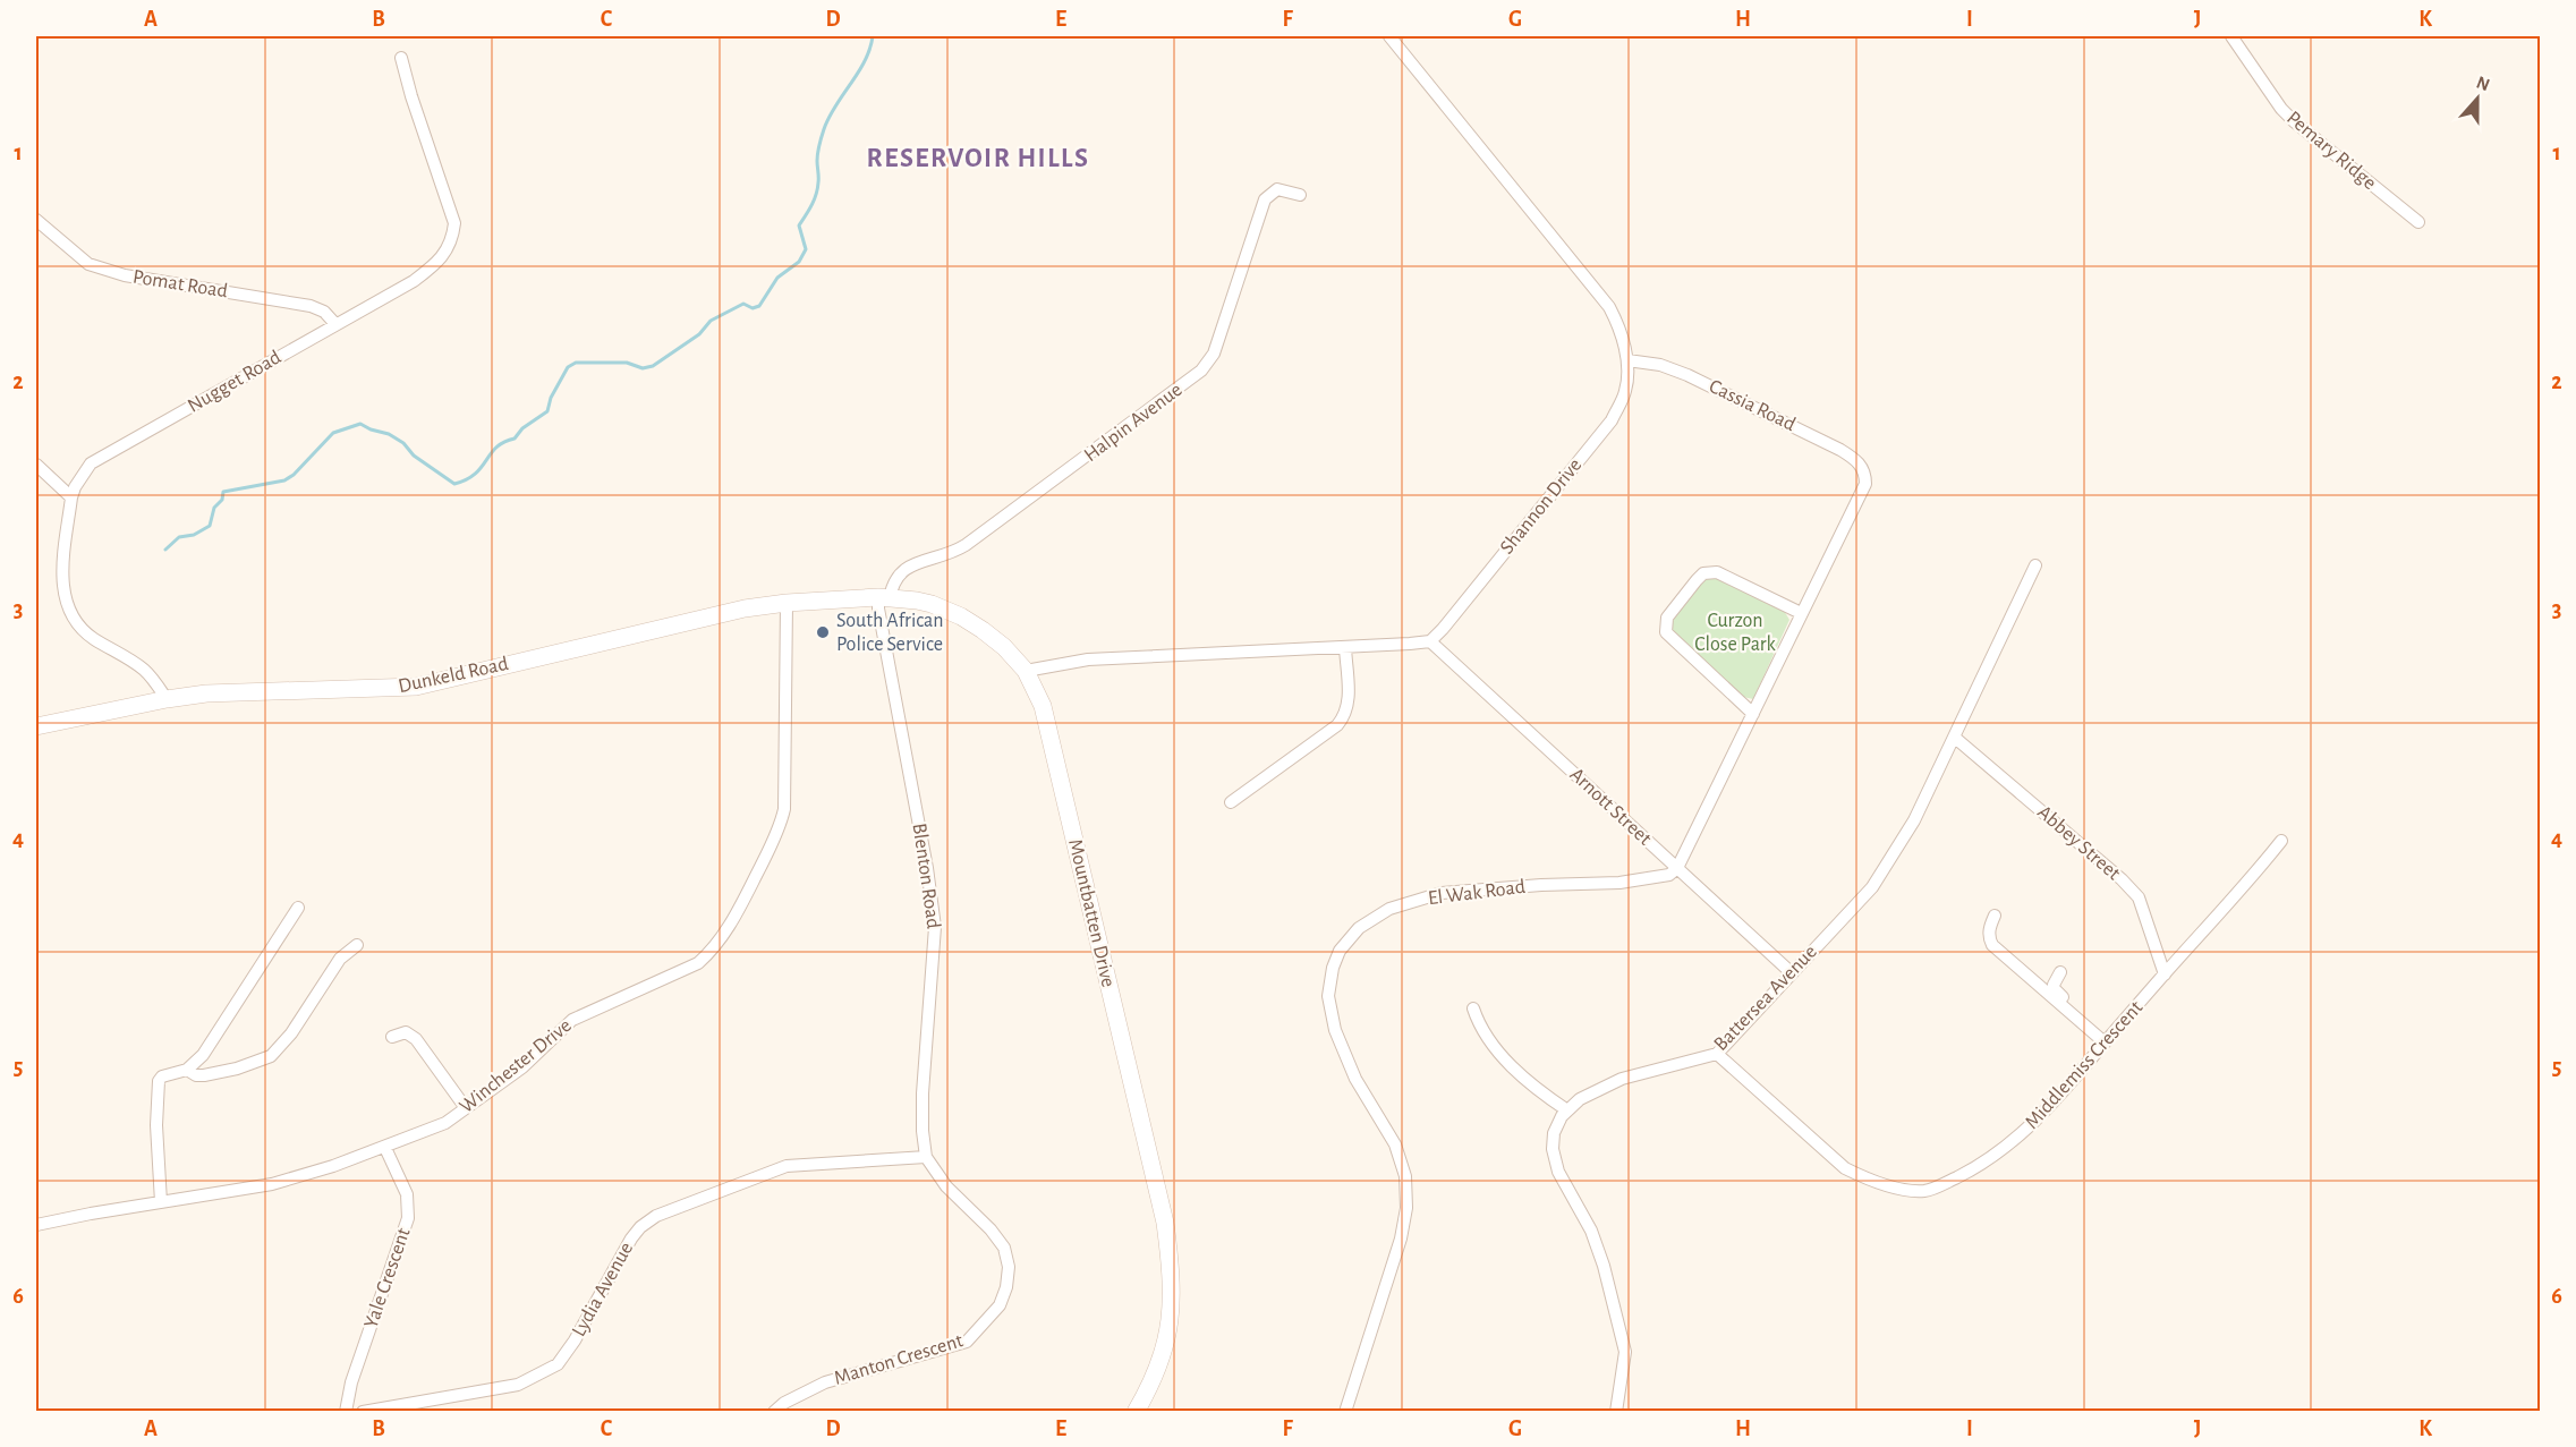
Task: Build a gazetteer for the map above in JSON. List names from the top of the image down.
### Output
{
  "streets": {
    "main road": ["Dunkeld Road", "Mountbatten Drive"],
    "street": [
      "Pemary Ridge",
      "Pomat Road",
      "Nugget Road",
      "Cassia Road",
      "Halpin Avenue",
      "Shannon Drive",
      "Arnott Street",
      "Abbey Street",
      "Blenton Road",
      "El Wak Road",
      "Battersea Avenue",
      "Middlemiss Crescent",
      "Winchester Drive",
      "Yale Crescent",
      "Lydia Avenue",
      "Manton Crescent"
    ]
  },
  "crossings": [
    ["Pomat Road", "Nugget Road"],
    ["Nugget Road", "Dunkeld Road"],
    ["Cassia Road", "Shannon Drive"],
    ["Halpin Avenue", "Blenton Road"],
    ["Halpin Avenue", "Mountbatten Drive"],
    ["Shannon Drive", "Arnott Street"],
    ["Dunkeld Road", "Mountbatten Drive"],
    ["Dunkeld Road", "Winchester Drive"],
    ["Arnott Street", "El Wak Road"],
    ["Arnott Street", "Battersea Avenue"],
    ["Abbey Street", "Battersea Avenue"],
    ["Abbey Street", "Middlemiss Crescent"],
    ["Blenton Road", "Mountbatten Drive"],
    ["Blenton Road", "Lydia Avenue"],
    ["Blenton Road", "Manton Crescent"],
    ["Mountbatten Drive", "Winchester Drive"],
    ["Battersea Avenue", "Middlemiss Crescent"],
    ["Winchester Drive", "Yale Crescent"],
    ["Lydia Avenue", "Manton Crescent"]
  ],
  "districts": ["RESERVOIR HILLS"],
  "parks": ["Curzon Close Park"],
  "places": ["South African Police Service"],
  "north": "top",
  "grid": {
    "columns": [
      "A",
      "B",
      "C",
      "D",
      "E",
      "F",
      "G",
      "H",
      "I",
      "J",
      "K"
    ],
    "rows": [
      "1",
      "2",
      "3",
      "4",
      "5",
      "6"
    ]
  }
}
